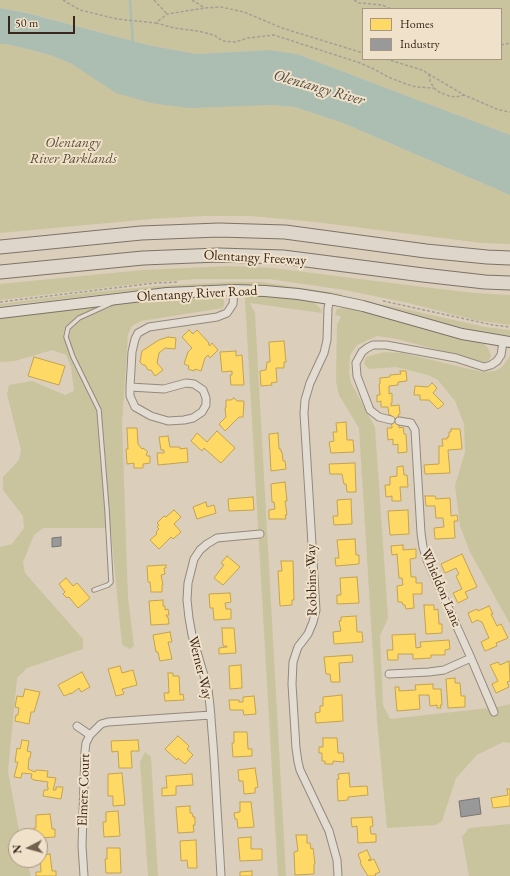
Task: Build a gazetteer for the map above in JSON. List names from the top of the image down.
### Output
{
  "streets": {
    "highway": ["Olentangy Freeway"],
    "main road": ["Olentangy River Road"],
    "street": [
      "Robbins Way",
      "Whieldon Lane",
      "Werner Way",
      "Elmers Court"
    ]
  },
  "crossings": [
    ["Olentangy River Road", "Robbins Way"],
    ["Olentangy River Road", "Whieldon Lane"],
    ["Werner Way", "Elmers Court"]
  ],
  "water": ["Olentangy River"],
  "parks": ["Olentangy River Parklands"],
  "legend": ["Homes", "Industry"],
  "scale_bar": "50 m",
  "north": "left"
}
